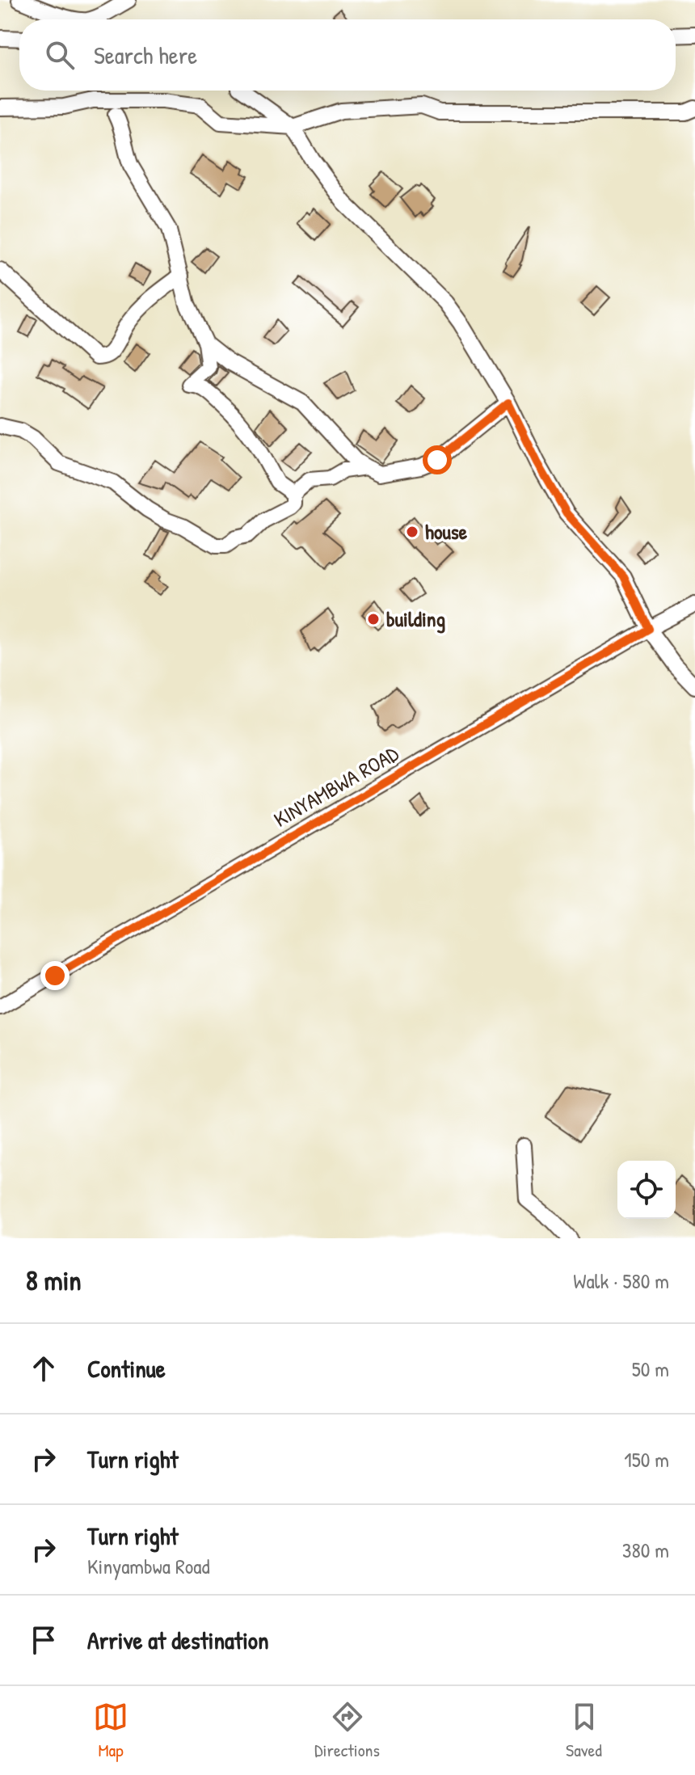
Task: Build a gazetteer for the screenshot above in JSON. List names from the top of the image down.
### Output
{
  "streets": {
    "street": ["KINYAMBWA ROAD"]
  },
  "places": ["house", "building"],
  "page": {
    "search": "Search here",
    "heading": ["8 min", "Walk · 580 m"],
    "list": [
      ["Continue", "50 m"],
      ["Turn right", "150 m"],
      ["Turn right", "Kinyambwa Road", "380 m"],
      "Arrive at destination"
    ],
    "nav": ["Map", "Directions", "Saved"]
  }
}
